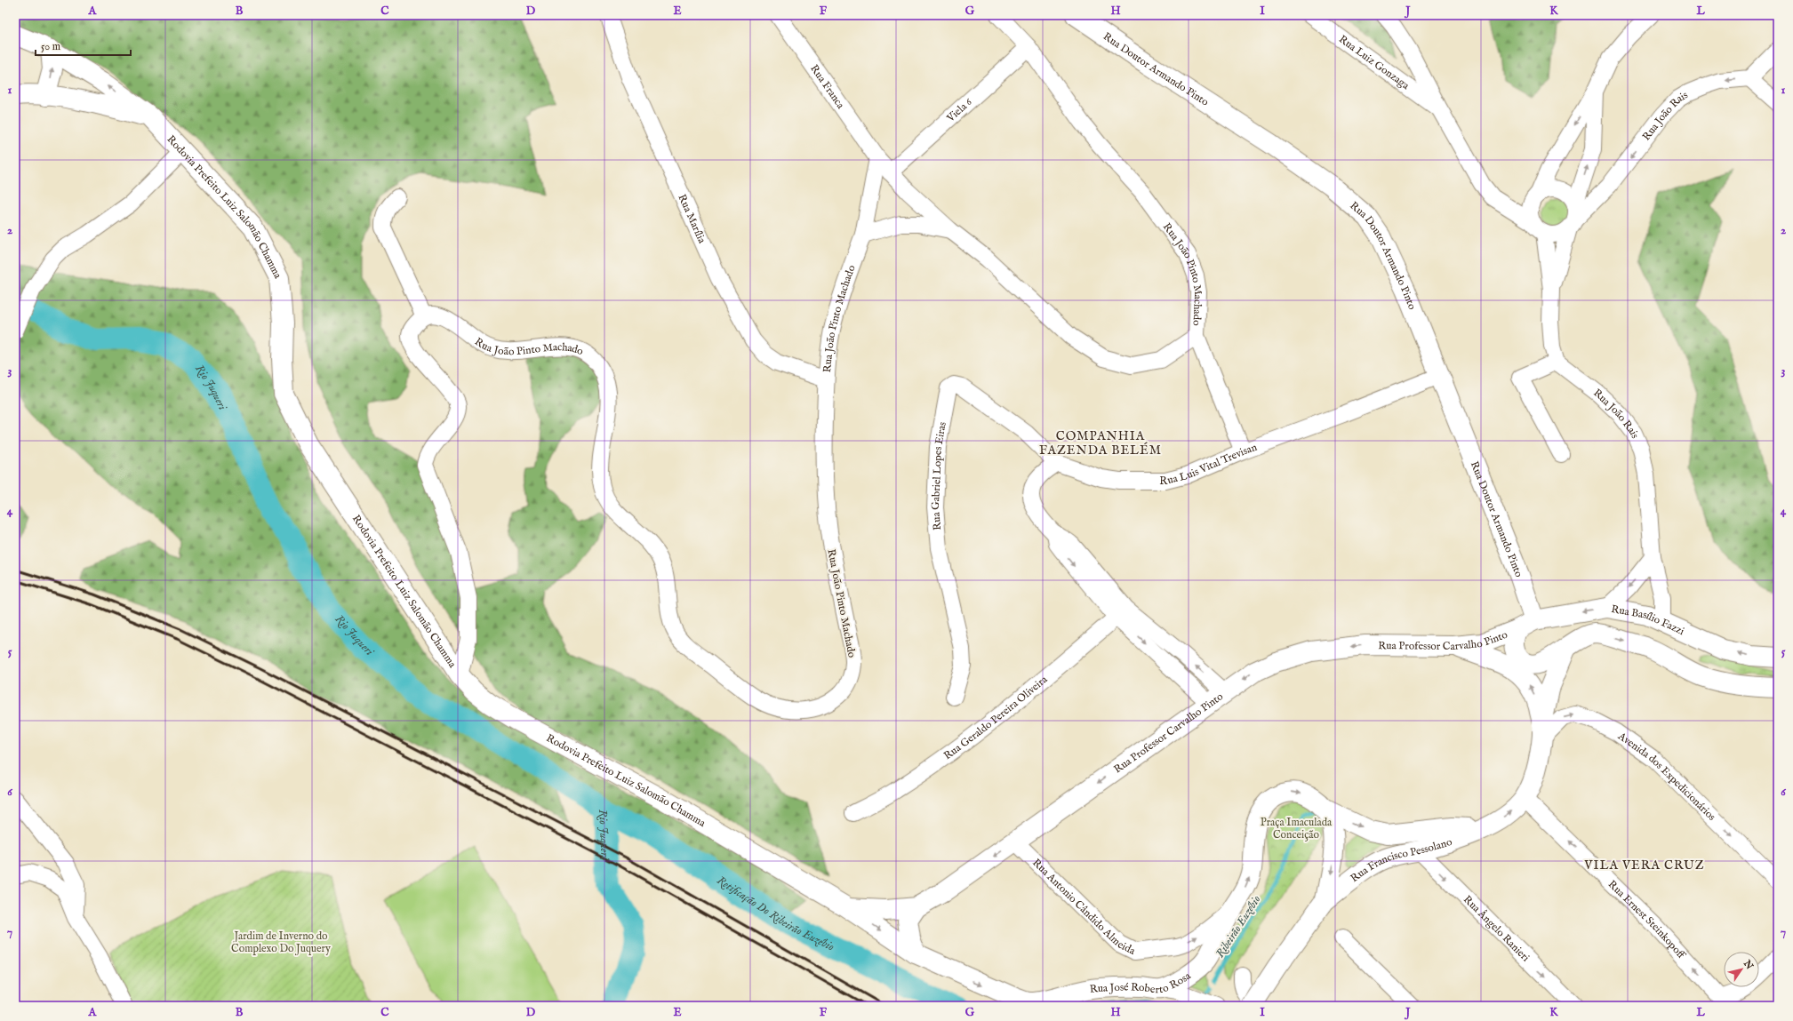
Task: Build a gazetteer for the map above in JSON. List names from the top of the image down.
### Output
{
  "streets": {
    "main road": [
      "Rua Doutor Armando Pinto",
      "Rodovia Prefeito Luiz Salomão Chamma",
      "Rua Basílio Fazzi",
      "Rua Professor Carvalho Pinto",
      "Rua Francisco Pessolano",
      "Rua José Roberto Rosa"
    ],
    "street": [
      "Rua Luiz Gonzaga",
      "Rua Franca",
      "Viela 6",
      "Rua João Rais",
      "Rua Marília",
      "Rua João Pinto Machado",
      "Rua Luis Vital Trevisan",
      "Rua Gabriel Lopes Eiras",
      "Rua Geraldo Pereira Oliveira",
      "Avenida dos Expedicionários",
      "Rua Antonio Cândido Almeida",
      "Rua Ernest Steinkopoff",
      "Rua Ângelo Ranieri"
    ]
  },
  "crossings": [
    ["Rua Doutor Armando Pinto", "Rua Luis Vital Trevisan"],
    ["Rua Doutor Armando Pinto", "Rua Basílio Fazzi"],
    ["Rua Franca", "Viela 6"],
    ["Rua Franca", "Rua João Pinto Machado"],
    ["Viela 6", "Rua João Pinto Machado"],
    ["Rua João Rais", "Rua Basílio Fazzi"],
    ["Rodovia Prefeito Luiz Salomão Chamma", "Rua Professor Carvalho Pinto"],
    ["Rodovia Prefeito Luiz Salomão Chamma", "Rua José Roberto Rosa"],
    ["Rua Marília", "Rua João Pinto Machado"],
    ["Rua Luis Vital Trevisan", "Rua Gabriel Lopes Eiras"],
    ["Rua Basílio Fazzi", "Rua Professor Carvalho Pinto"],
    ["Rua Professor Carvalho Pinto", "Rua Francisco Pessolano"],
    ["Rua Professor Carvalho Pinto", "Rua Antonio Cândido Almeida"],
    ["Rua Professor Carvalho Pinto", "Rua José Roberto Rosa"],
    ["Avenida dos Expedicionários", "Rua Francisco Pessolano"],
    ["Rua Francisco Pessolano", "Rua Ernest Steinkopoff"],
    ["Rua Francisco Pessolano", "Rua Ângelo Ranieri"],
    ["Rua Francisco Pessolano", "Rua José Roberto Rosa"],
    ["Rua Antonio Cândido Almeida", "Rua José Roberto Rosa"]
  ],
  "one_way": ["Rua Professor Carvalho Pinto", "Avenida dos Expedicionários", "Rua Ernest Steinkopoff"],
  "districts": ["COMPANHIA FAZENDA BELÉM", "VILA VERA CRUZ"],
  "water": ["Rio Juqueri", "Retificação Do Ribeirão Euzébio", "Ribeirão Euzébio"],
  "parks": ["Praça Imaculada Conceição", "Jardim de Inverno do Complexo Do Juquery"],
  "scale_bar": "50 m",
  "north": "top right",
  "grid": {
    "columns": [
      "A",
      "B",
      "C",
      "D",
      "E",
      "F",
      "G",
      "H",
      "I",
      "J",
      "K",
      "L"
    ],
    "rows": [
      "1",
      "2",
      "3",
      "4",
      "5",
      "6",
      "7"
    ]
  }
}
